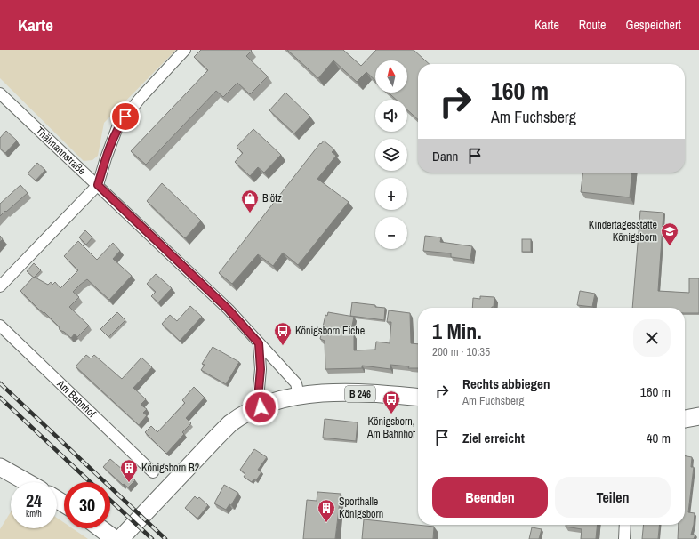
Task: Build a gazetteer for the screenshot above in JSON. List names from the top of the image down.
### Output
{
  "streets": {
    "main road": ["B 246"],
    "street": ["Thälmannstraße", "Am Bahnhof"]
  },
  "crossings": [
    ["Thälmannstraße", "B 246"]
  ],
  "places": {
    "shop": ["Blötz"],
    "school or university": ["Kindertagesstätte Königsborn"],
    "bus stop": ["Königsborn Eiche", "Königsborn, Am Bahnhof"],
    "building": ["Königsborn B2", "Sporthalle Königsborn"]
  },
  "north": "top",
  "page": {
    "header": "Karte",
    "nav": ["Karte", "Route", "Gespeichert"],
    "map_buttons": ["+", "−"],
    "turn": ["160 m", "Am Fuchsberg"],
    "then": "Dann",
    "heading": ["1 Min.", "200 m · 10:35"],
    "list": [
      {
        "name": "Rechts abbiegen",
        "note": "Am Fuchsberg",
        "value": "160 m"
      },
      {
        "name": "Ziel erreicht",
        "value": "40 m"
      }
    ],
    "buttons": ["Beenden", "Teilen"],
    "speed": "24 km/h",
    "limit": "30"
  }
}
